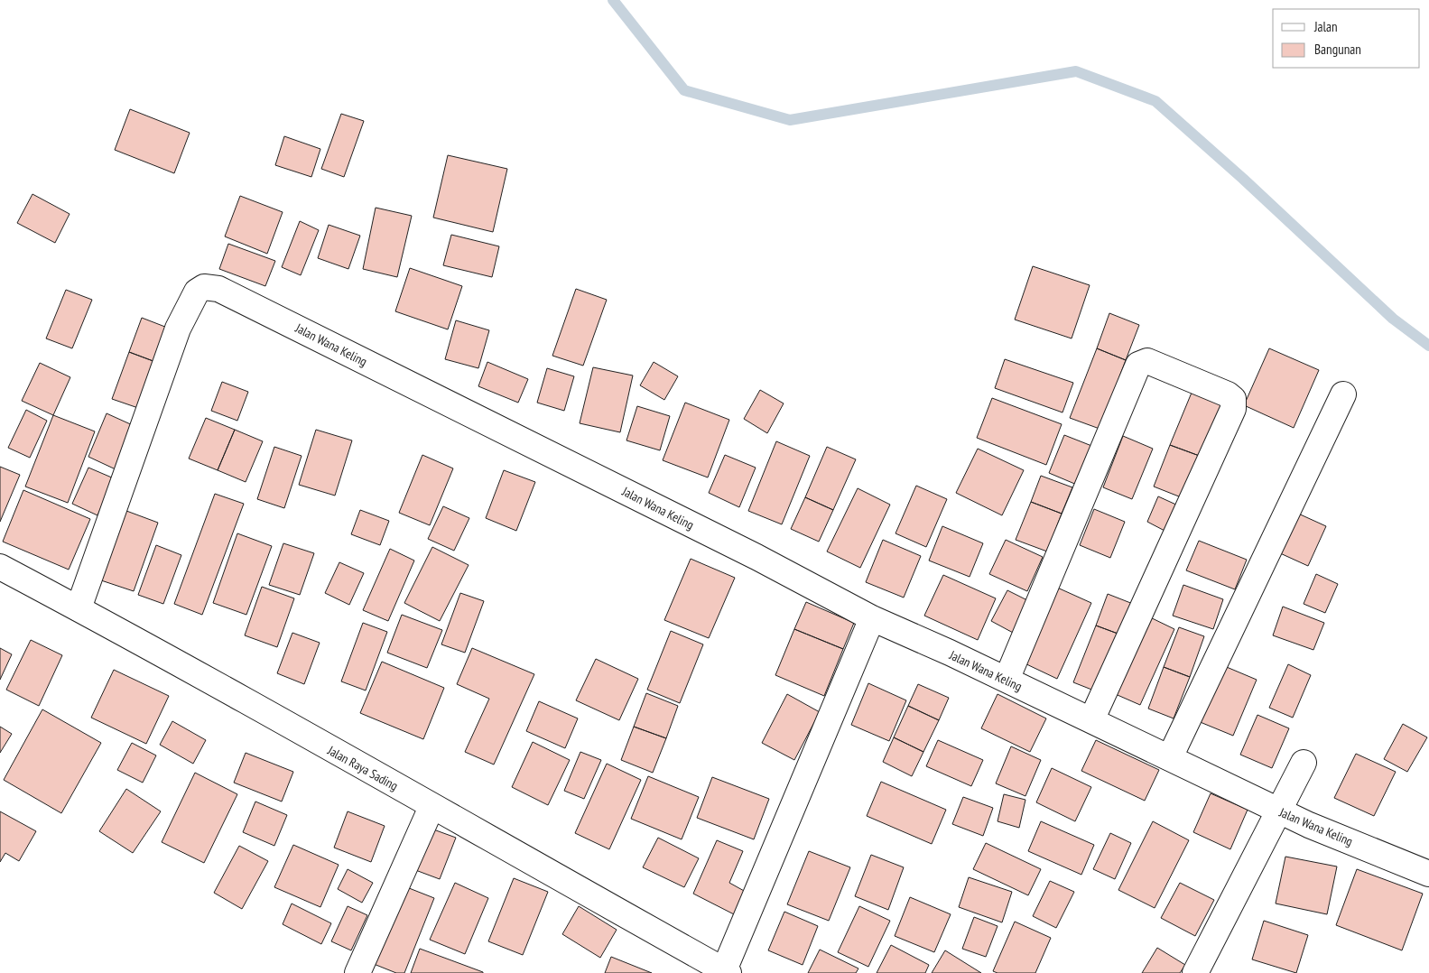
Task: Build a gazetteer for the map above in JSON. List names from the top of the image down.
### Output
{
  "streets": {
    "street": ["Jalan Wana Keling", "Jalan Raya Sading"]
  },
  "crossings": [
    ["Jalan Wana Keling", "Jalan Raya Sading"]
  ],
  "legend": ["Jalan", "Bangunan"]
}
